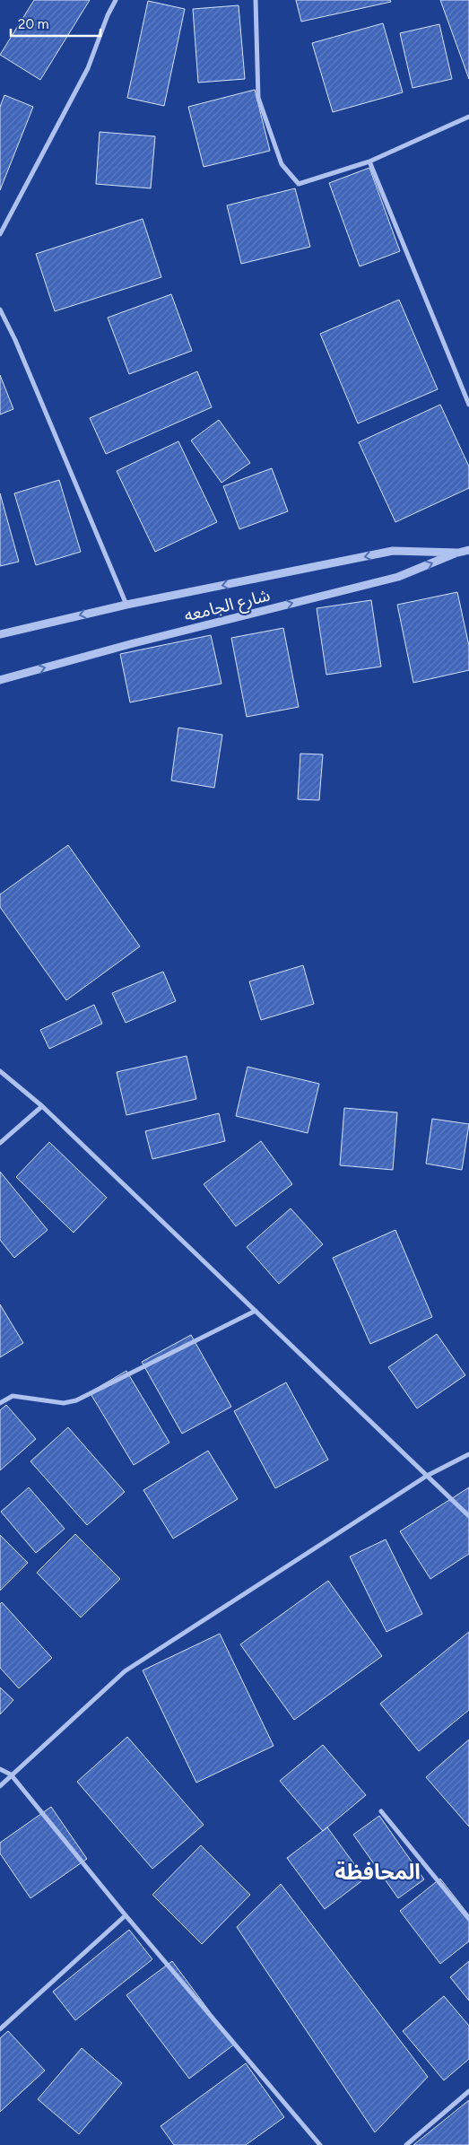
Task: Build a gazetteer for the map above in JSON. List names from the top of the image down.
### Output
{
  "streets": {
    "street": ["شارع الجامعه"]
  },
  "districts": ["المحافظة"],
  "scale_bar": "20 m"
}
